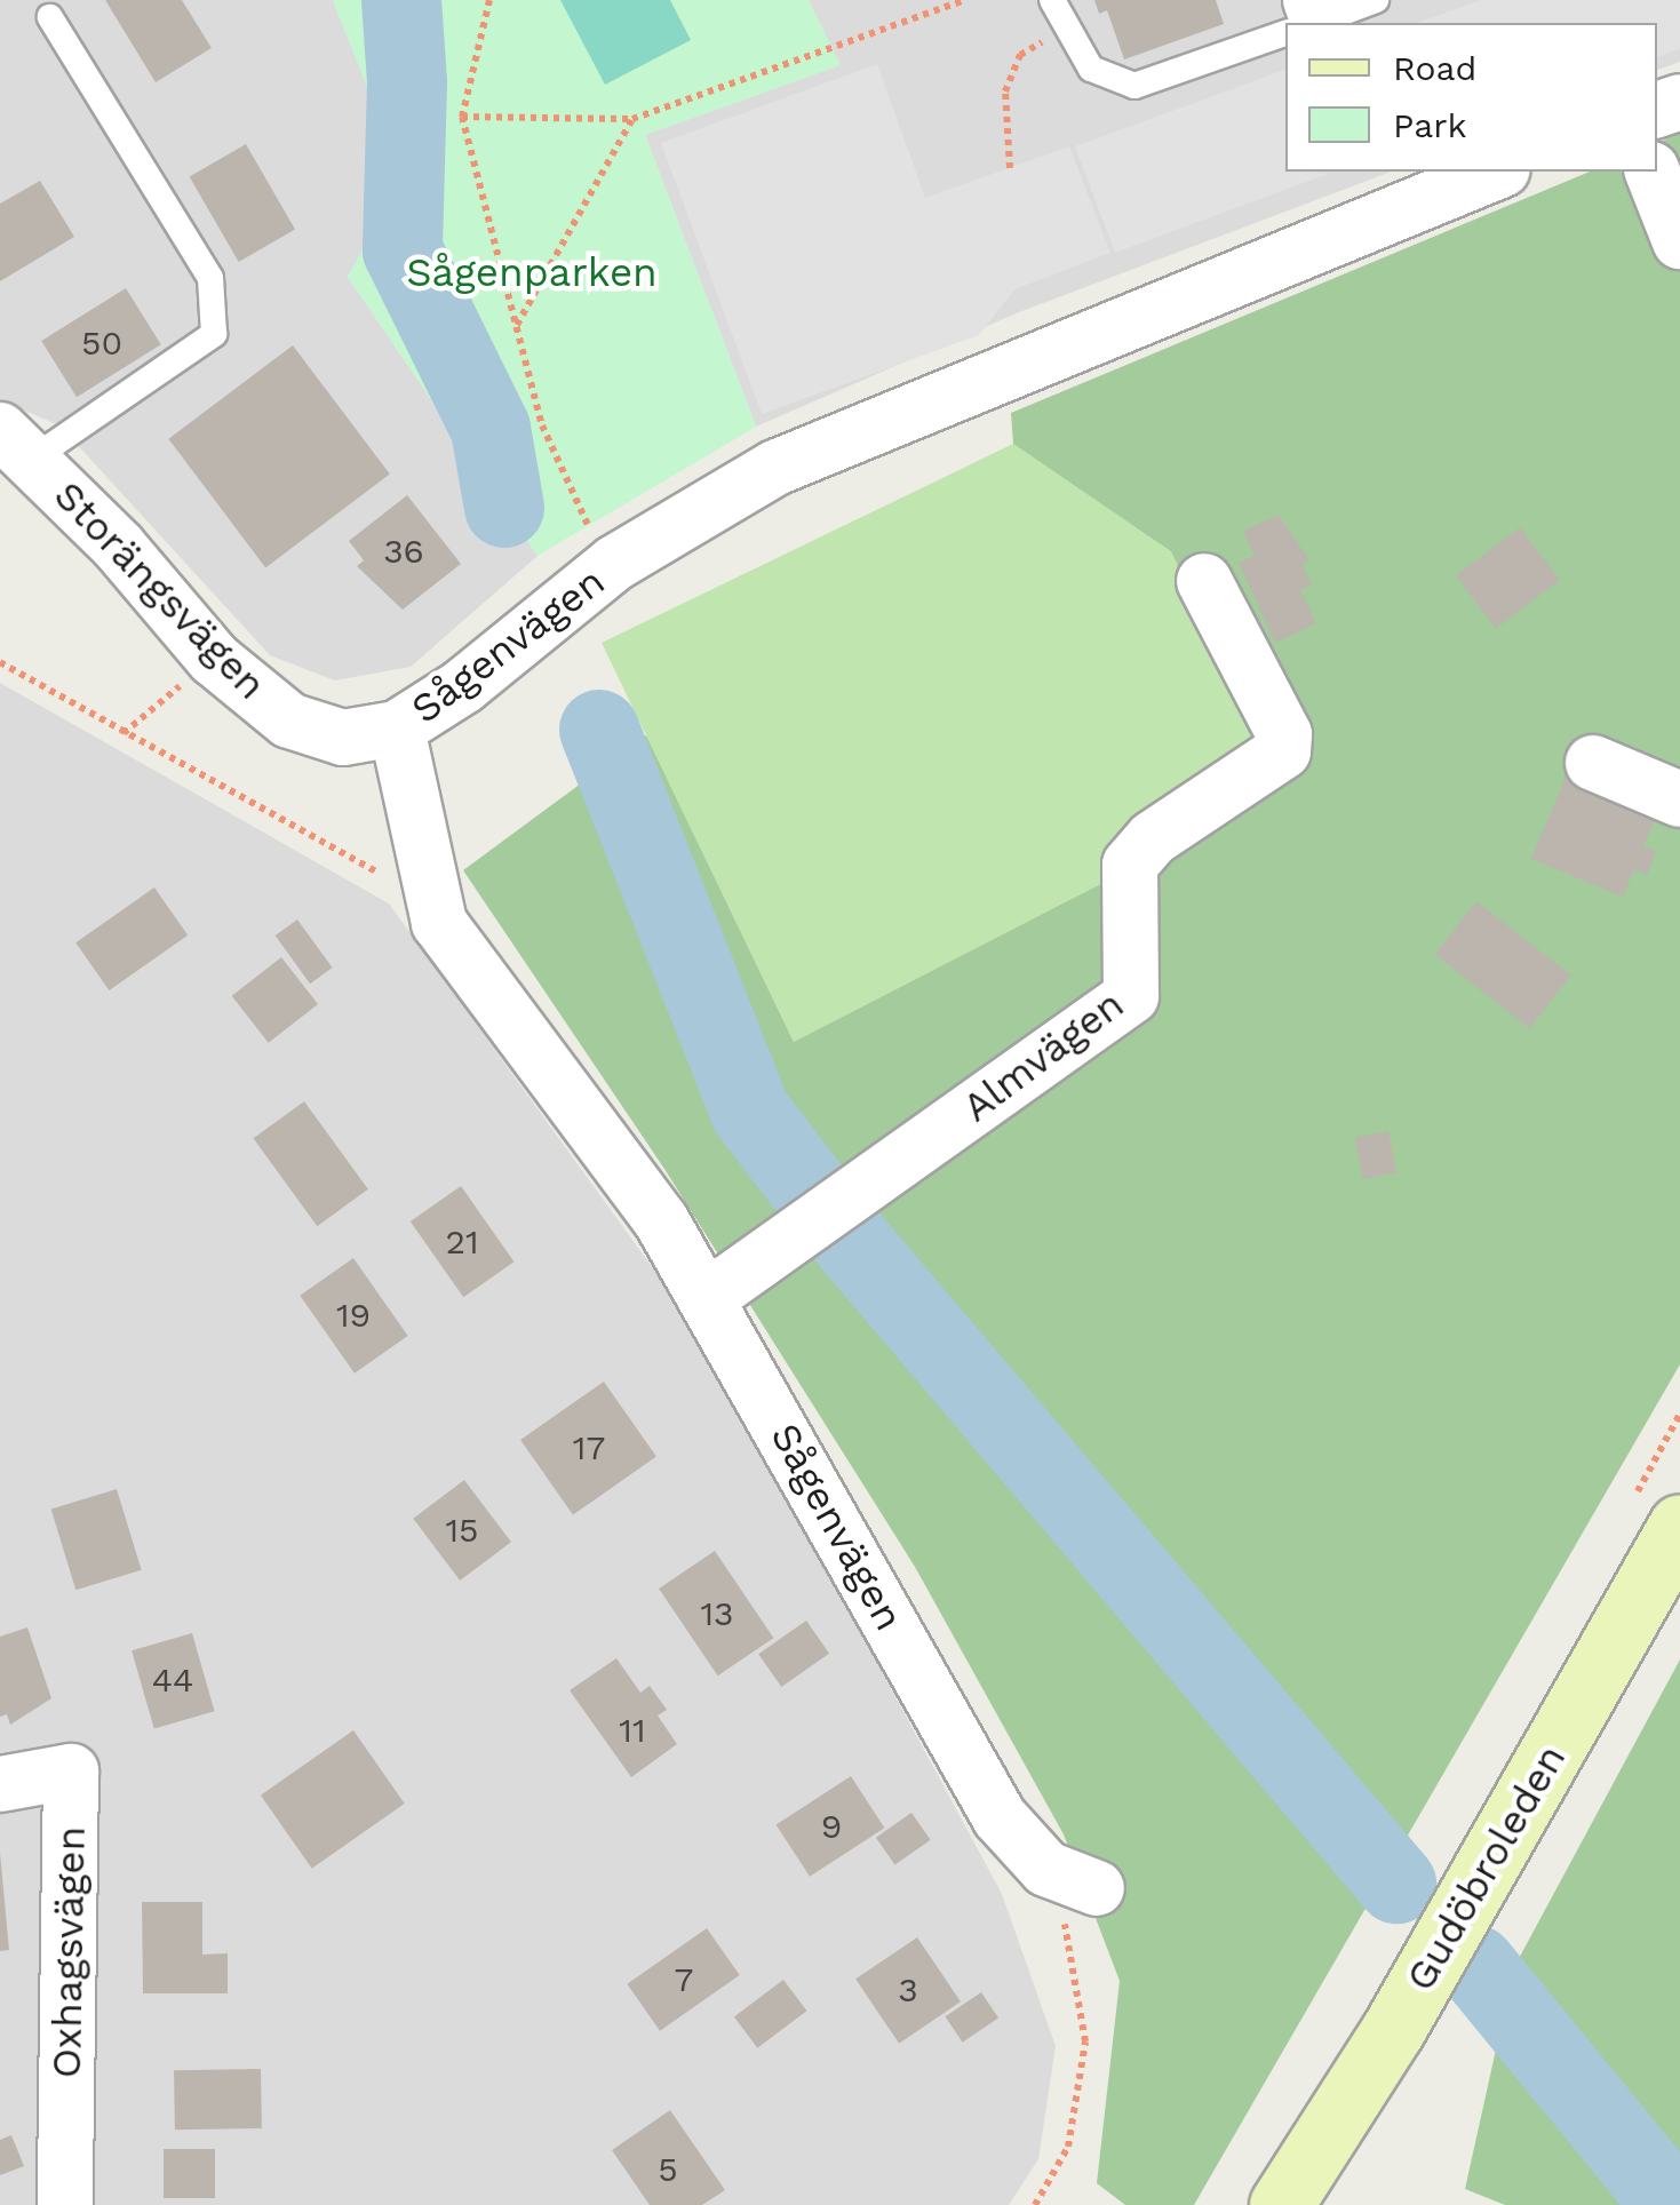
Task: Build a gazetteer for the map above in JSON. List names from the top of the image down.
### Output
{
  "streets": {
    "main road": ["Gudöbroleden"],
    "street": [
      "Storängsvägen",
      "Sågenvägen",
      "Almvägen",
      "Oxhagsvägen"
    ]
  },
  "crossings": [
    ["Storängsvägen", "Sågenvägen"],
    ["Sågenvägen", "Almvägen"]
  ],
  "parks": ["Sågenparken"],
  "house_numbers": [
    "50",
    "36",
    "21",
    "19",
    "17",
    "15",
    "13",
    "44",
    "11",
    "9",
    "7",
    "3",
    "5"
  ],
  "legend": ["Road", "Park"]
}
